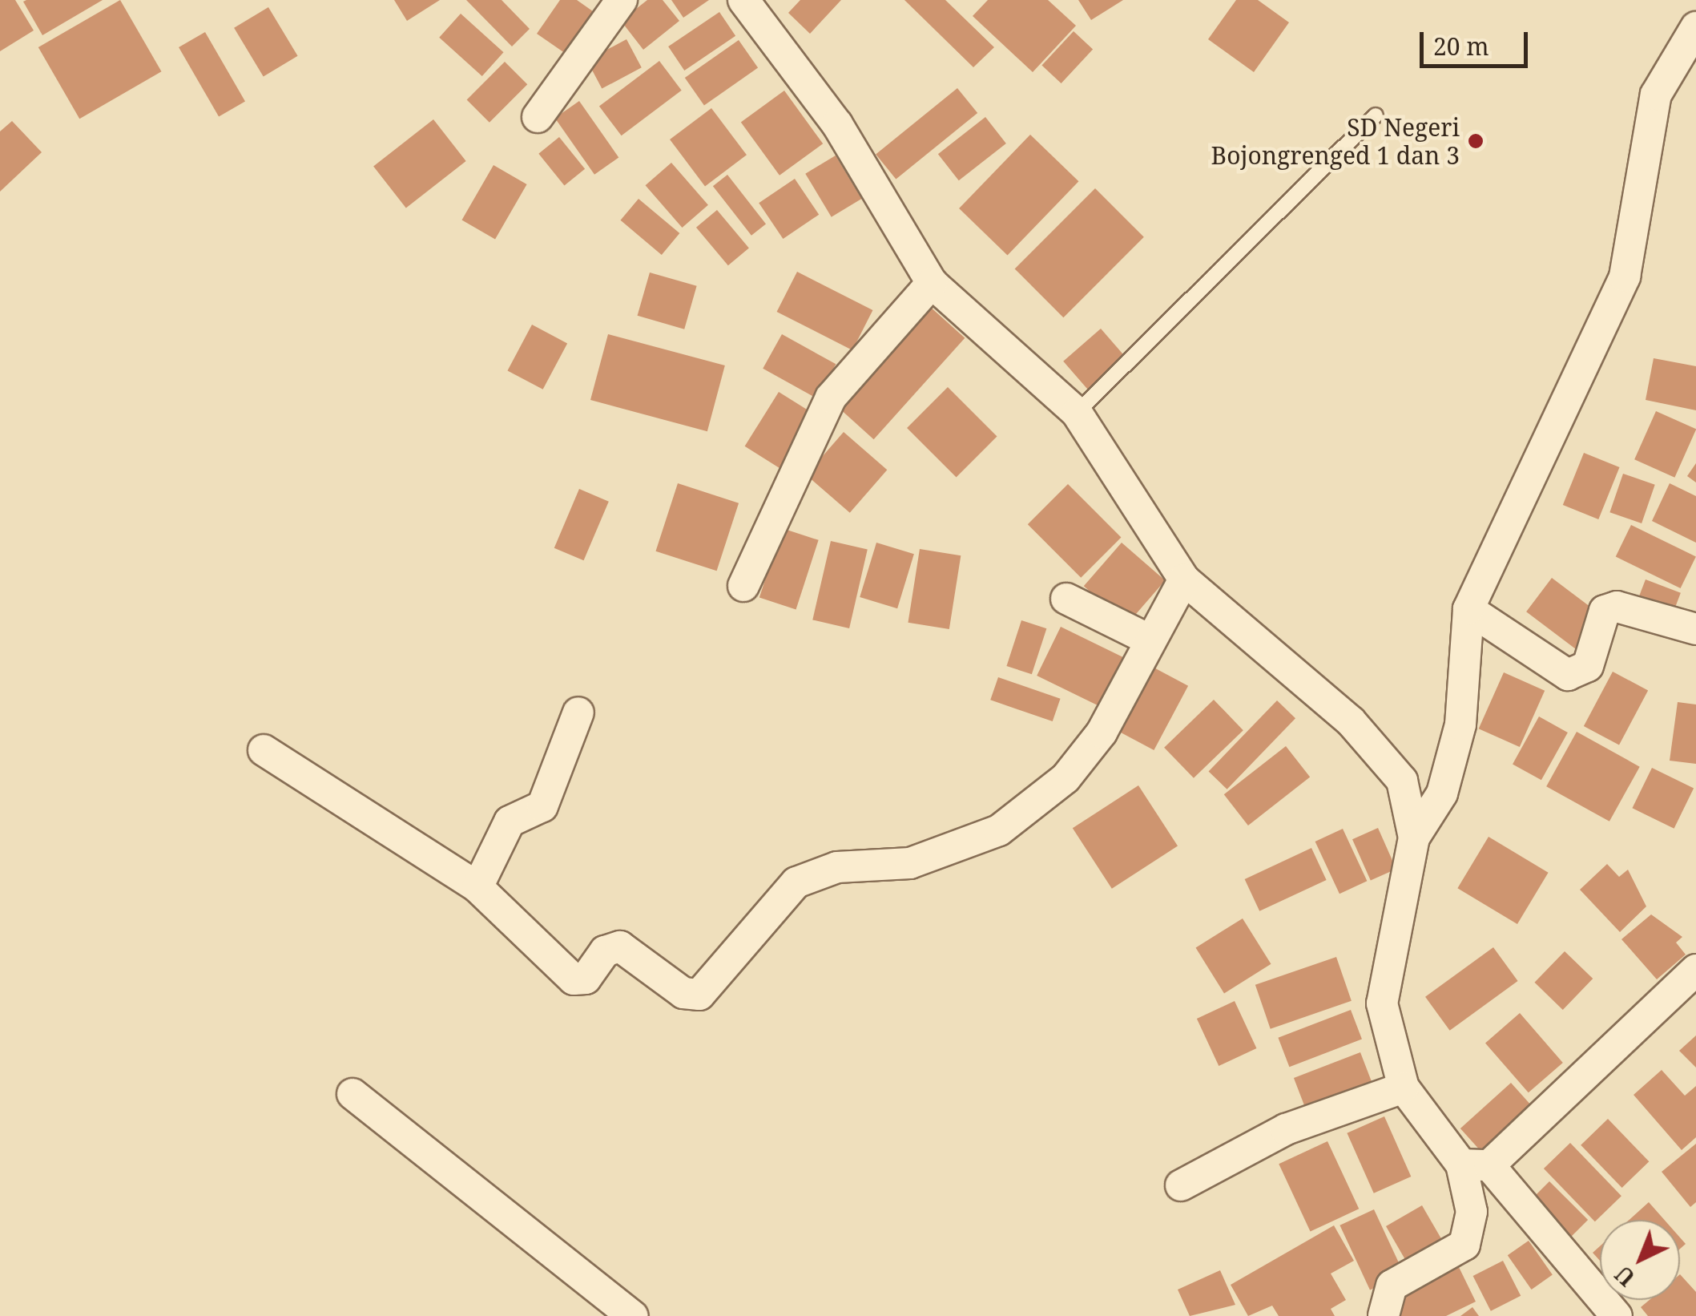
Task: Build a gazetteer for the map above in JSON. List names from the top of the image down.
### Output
{
  "places": ["SD Negeri Bojongrenged 1 dan 3"],
  "scale_bar": "20 m",
  "north": "bottom left"
}
